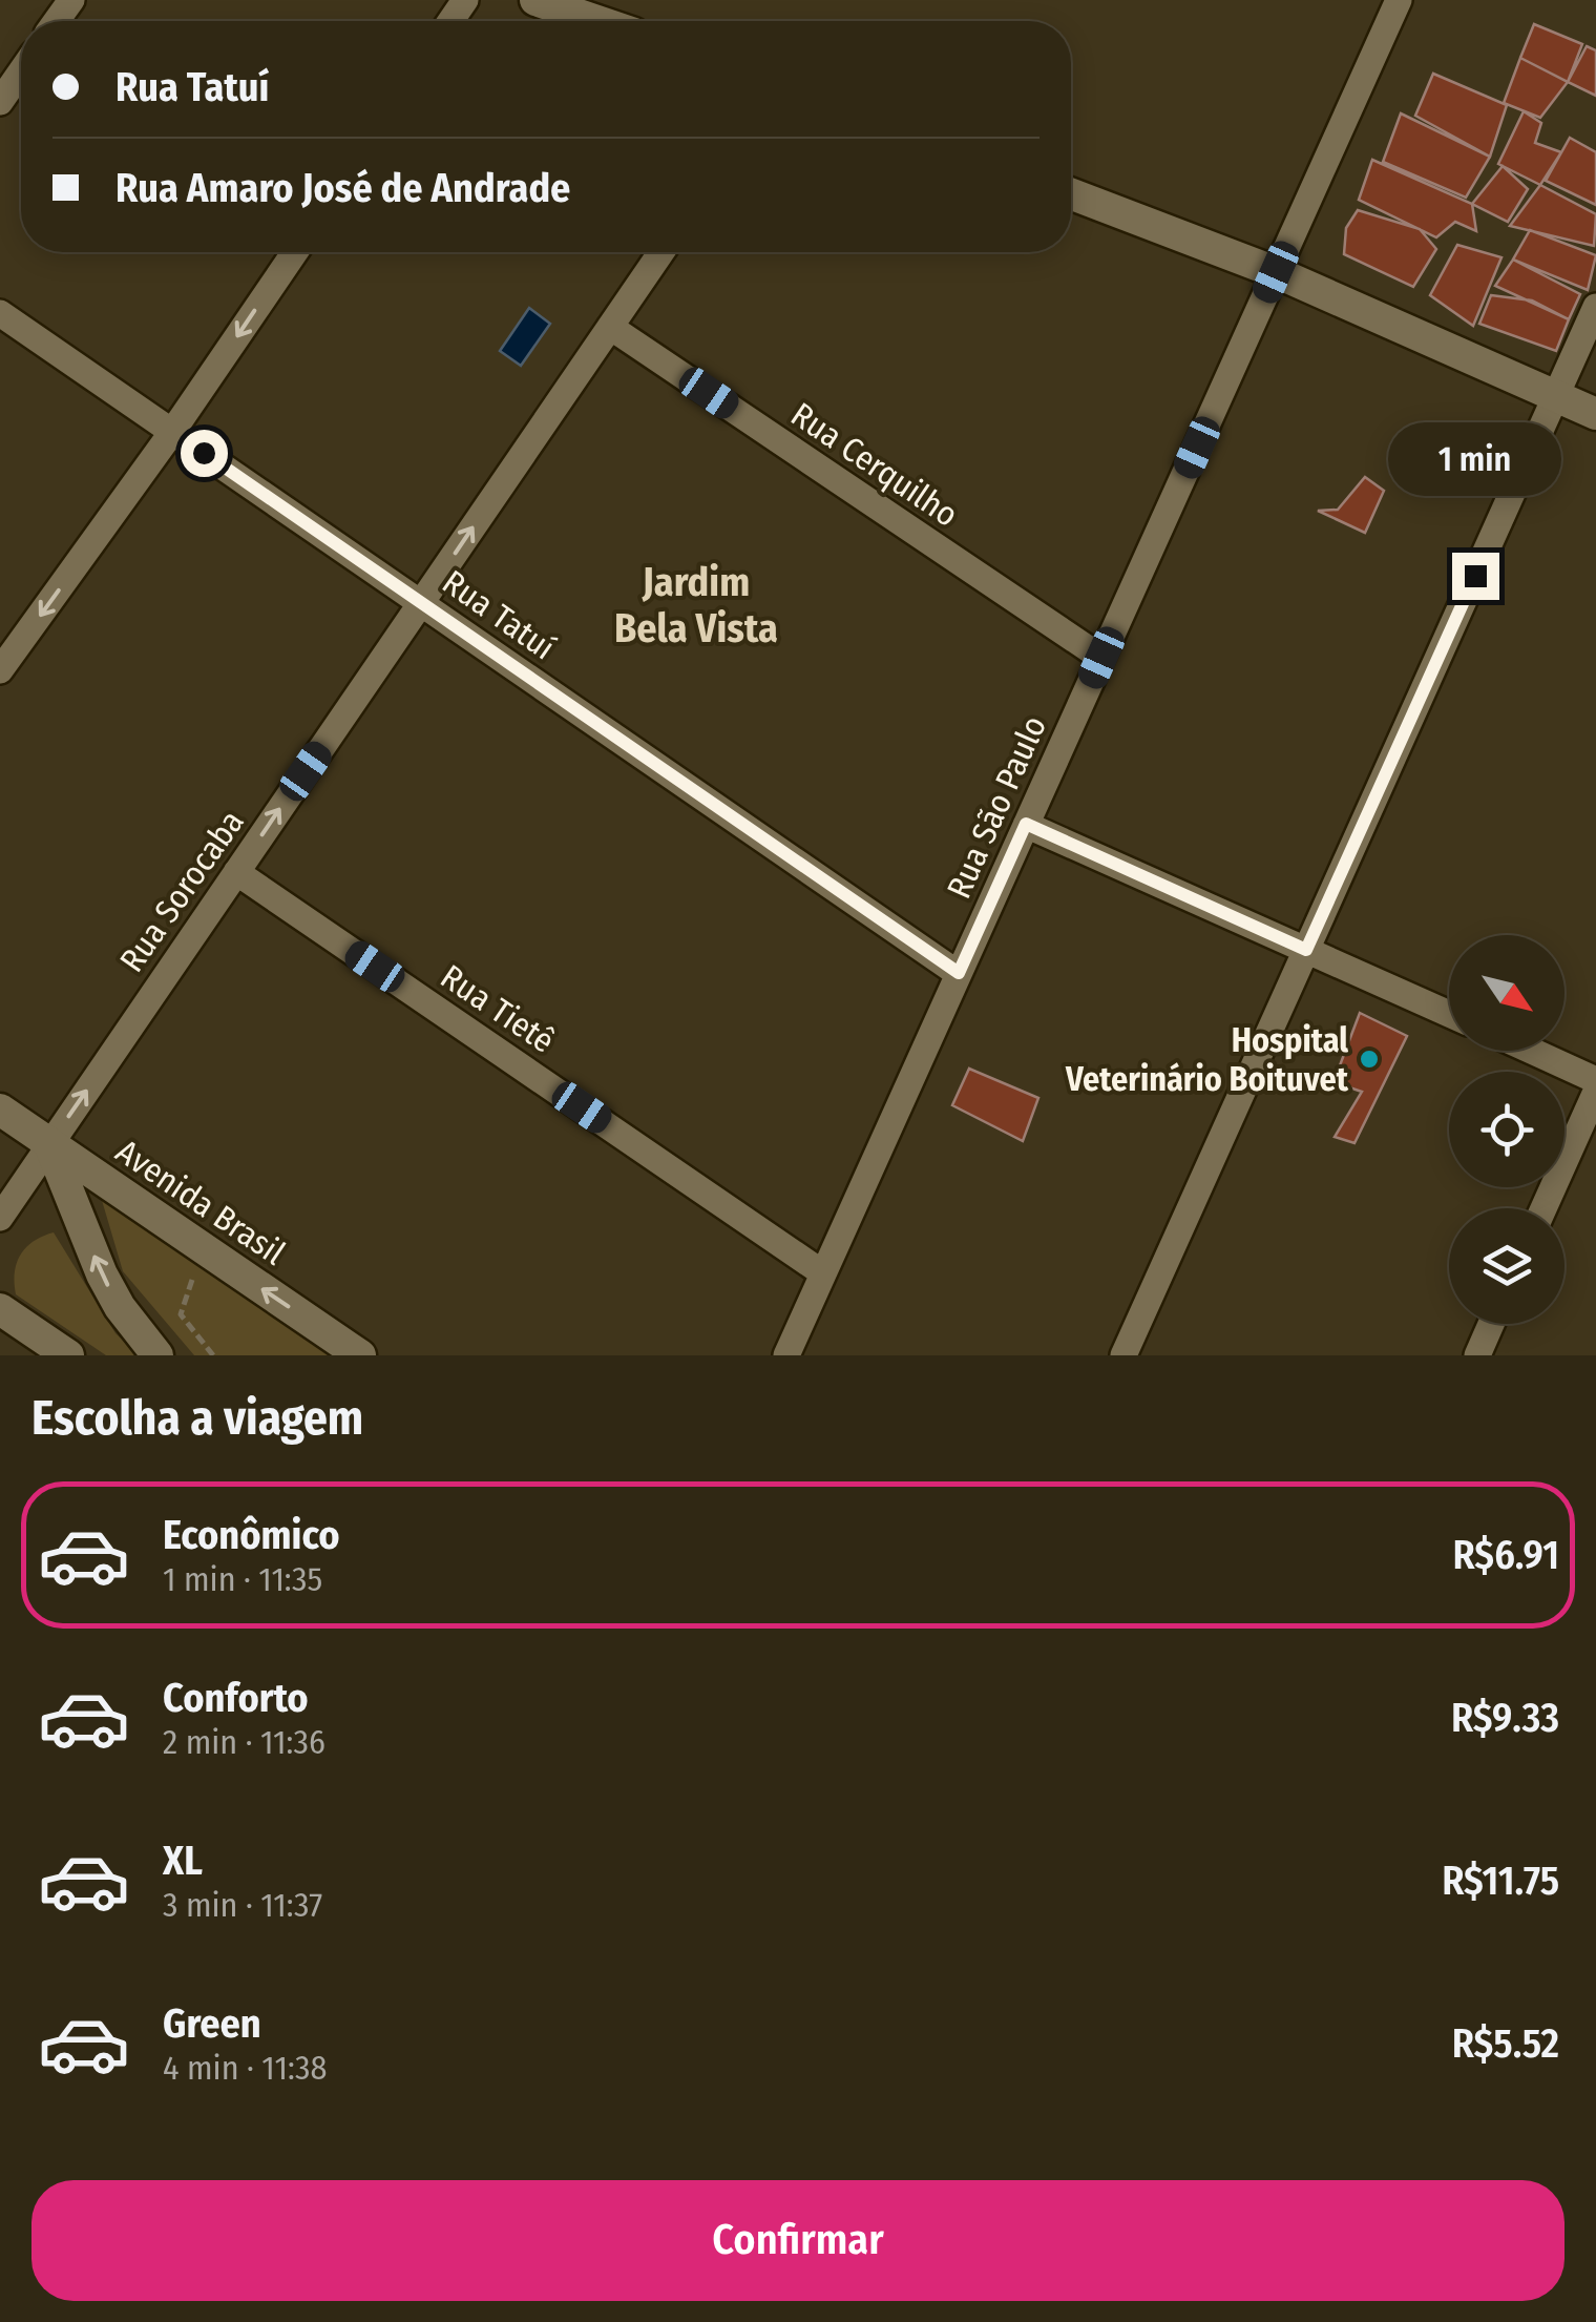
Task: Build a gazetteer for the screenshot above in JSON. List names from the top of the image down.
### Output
{
  "streets": {
    "street": [
      "Rua Cerquilho",
      "Rua Tatuí",
      "Rua São Paulo",
      "Rua Sorocaba",
      "Rua Tietê",
      "Avenida Brasil"
    ]
  },
  "crossings": [
    ["Rua Cerquilho", "Rua São Paulo"],
    ["Rua Cerquilho", "Rua Sorocaba"],
    ["Rua Tatuí", "Rua São Paulo"],
    ["Rua Tatuí", "Rua Sorocaba"],
    ["Rua São Paulo", "Rua Tietê"],
    ["Rua Sorocaba", "Rua Tietê"],
    ["Rua Sorocaba", "Avenida Brasil"]
  ],
  "one_way": ["Rua Sorocaba", "Avenida Brasil"],
  "districts": ["Jardim Bela Vista"],
  "places": ["Hospital Veterinário Boituvet"],
  "north": "bottom right",
  "page": {
    "banner": ["Rua Tatuí", "Rua Amaro José de Andrade"],
    "bubble": "1 min",
    "heading": "Escolha a viagem",
    "list": [
      {
        "name": "Econômico",
        "note": "1 min · 11:35",
        "value": "R$6.91"
      },
      {
        "name": "Conforto",
        "note": "2 min · 11:36",
        "value": "R$9.33"
      },
      {
        "name": "XL",
        "note": "3 min · 11:37",
        "value": "R$11.75"
      },
      {
        "name": "Green",
        "note": "4 min · 11:38",
        "value": "R$5.52"
      }
    ],
    "buttons": "Confirmar"
  }
}
